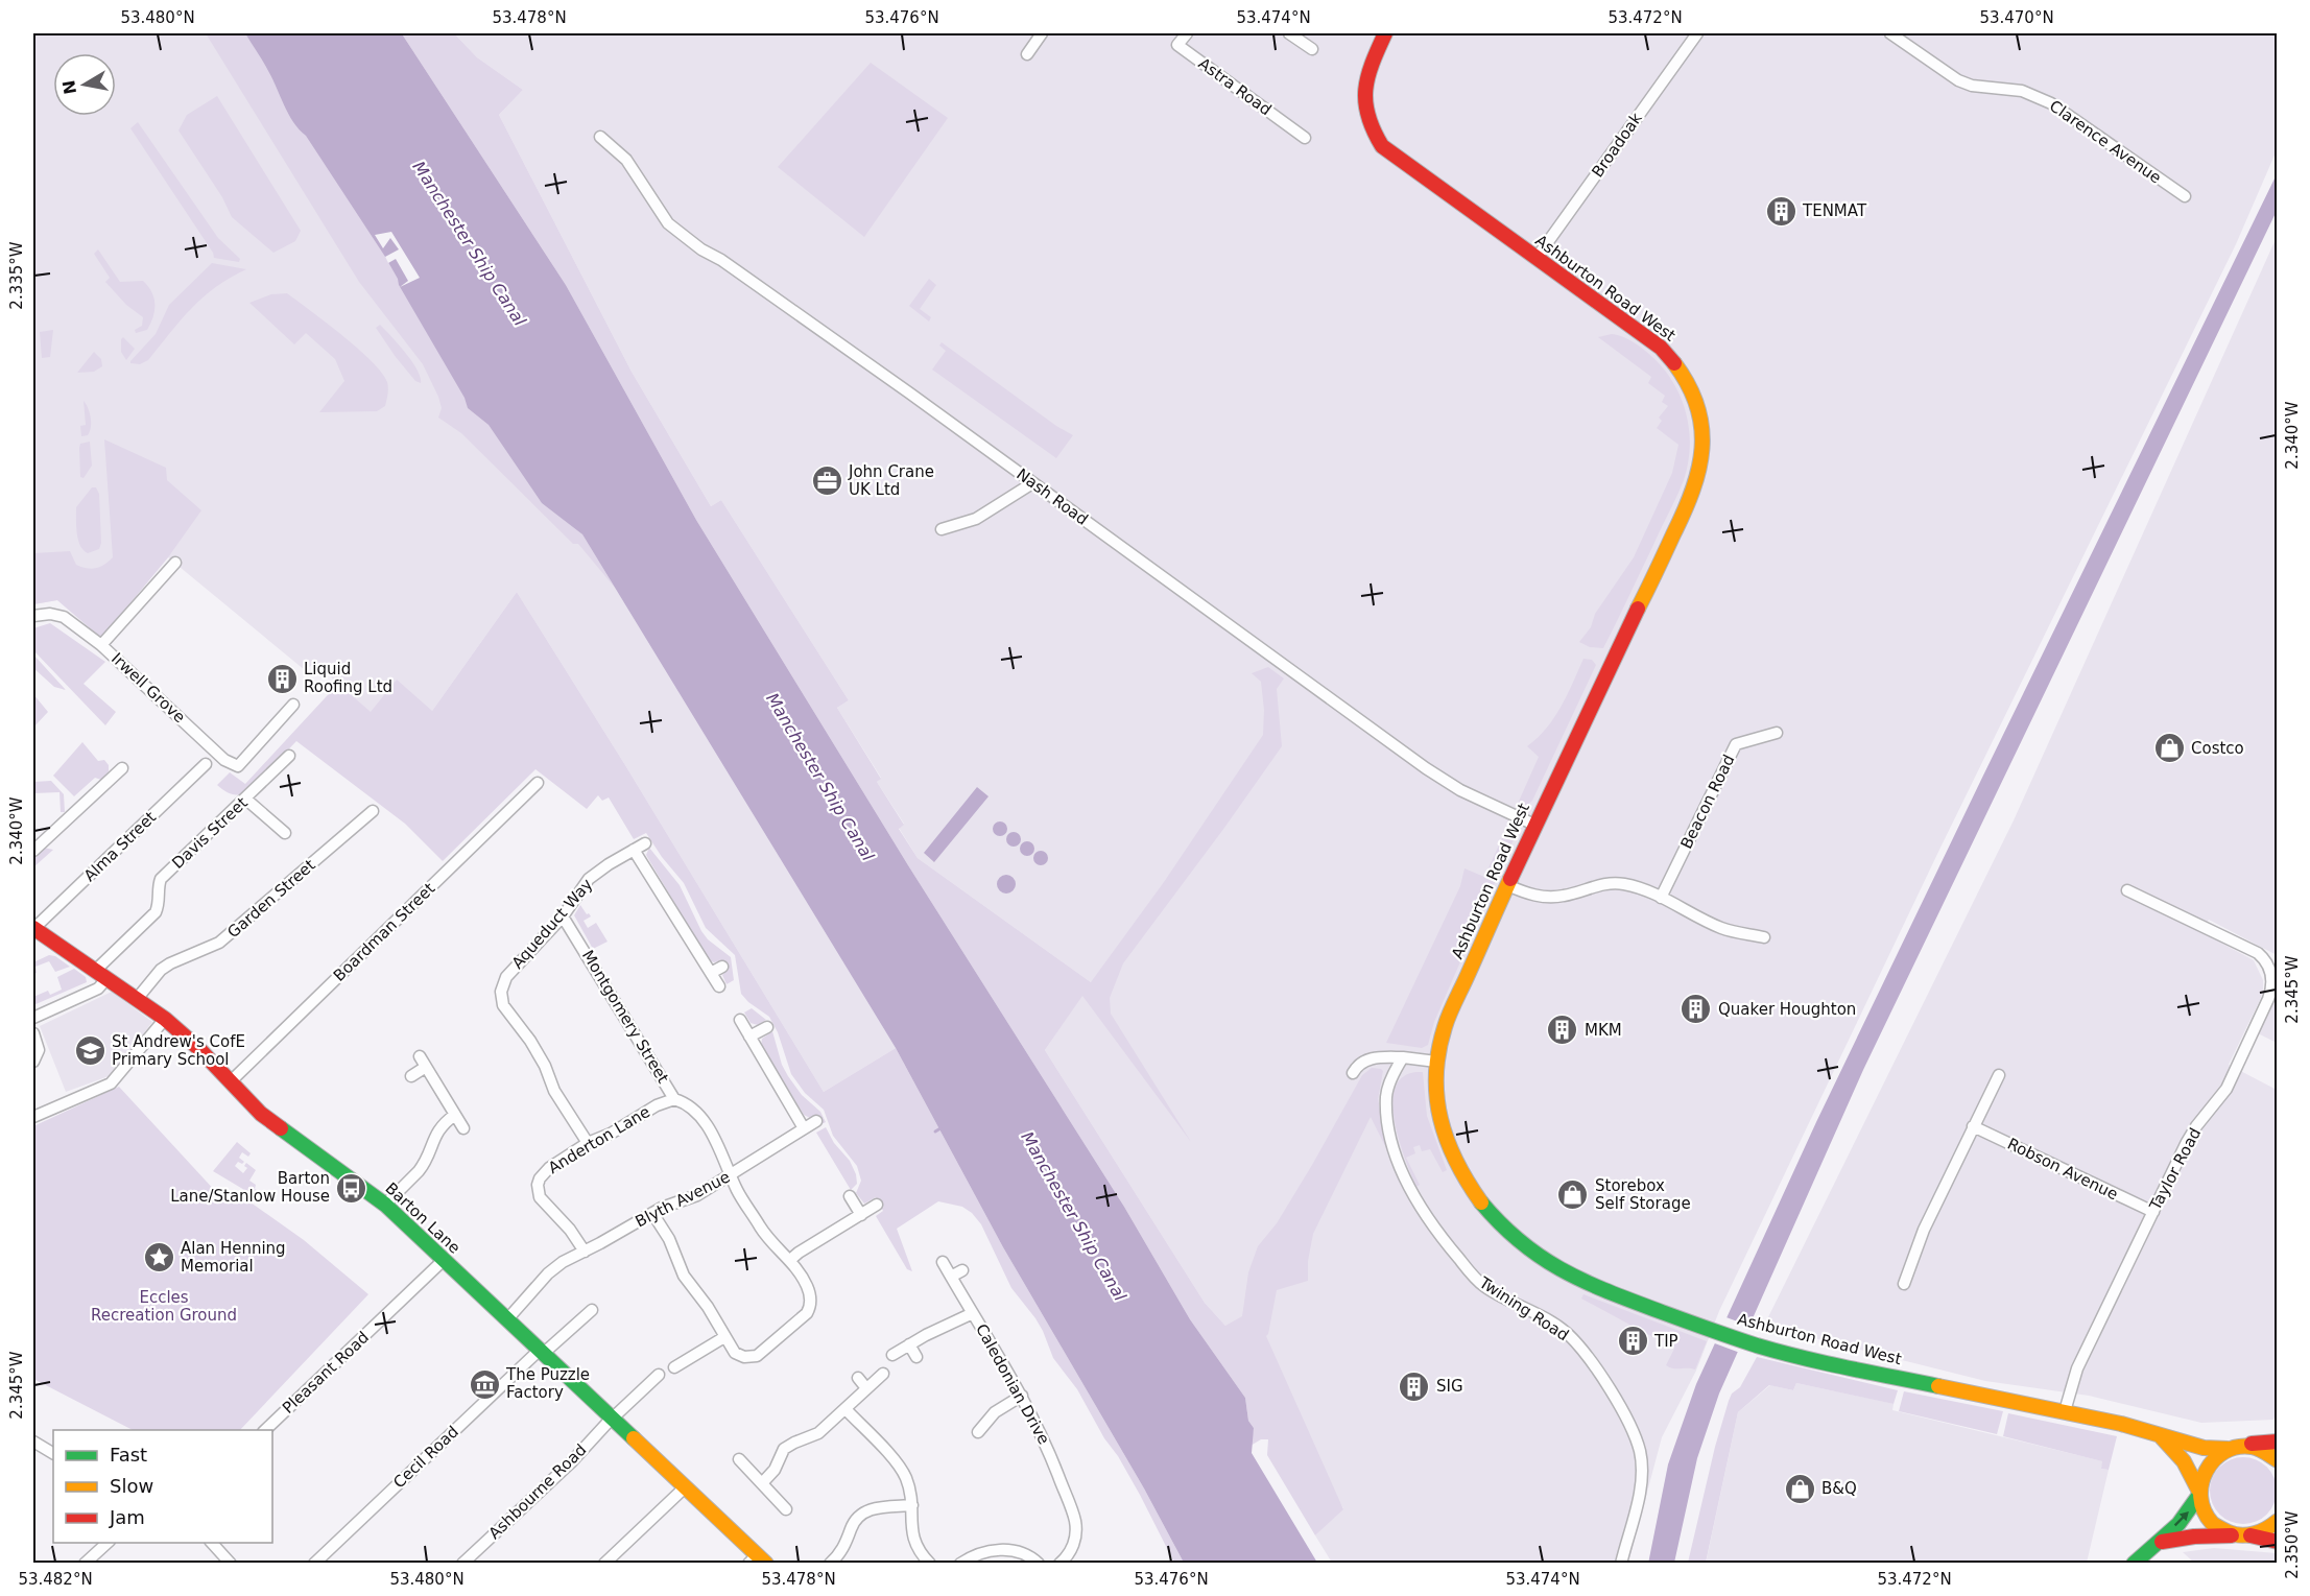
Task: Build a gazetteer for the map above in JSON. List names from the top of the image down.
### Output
{
  "streets": {
    "main road": ["Ashburton Road West", "Barton Lane"],
    "street": [
      "Astra Road",
      "Clarence Avenue",
      "Broadoak",
      "Nash Road",
      "Irwell Grove",
      "Beacon Road",
      "Davis Street",
      "Alma Street",
      "Garden Street",
      "Aqueduct Way",
      "Boardman Street",
      "Montgomery Street",
      "Anderton Lane",
      "Robson Avenue",
      "Taylor Road",
      "Blyth Avenue",
      "Twining Road",
      "Pleasant Road",
      "Caledonian Drive",
      "Cecil Road",
      "Ashbourne Road"
    ]
  },
  "crossings": [
    ["Broadoak", "Ashburton Road West"],
    ["Ashburton Road West", "Nash Road"],
    ["Ashburton Road West", "Taylor Road"],
    ["Davis Street", "Barton Lane"],
    ["Alma Street", "Barton Lane"],
    ["Garden Street", "Barton Lane"],
    ["Aqueduct Way", "Montgomery Street"],
    ["Aqueduct Way", "Anderton Lane"],
    ["Boardman Street", "Barton Lane"],
    ["Montgomery Street", "Anderton Lane"],
    ["Montgomery Street", "Blyth Avenue"],
    ["Anderton Lane", "Blyth Avenue"],
    ["Robson Avenue", "Taylor Road"],
    ["Blyth Avenue", "Barton Lane"],
    ["Barton Lane", "Pleasant Road"],
    ["Barton Lane", "Cecil Road"],
    ["Barton Lane", "Ashbourne Road"]
  ],
  "water": ["Manchester Ship Canal"],
  "parks": ["Eccles Recreation Ground"],
  "places": {
    "building": [
      "TENMAT",
      "Liquid Roofing Ltd",
      "Quaker Houghton",
      "MKM",
      "TIP",
      "SIG"
    ],
    "office": ["John Crane UK Ltd"],
    "shop": ["Costco", "Storebox Self Storage", "B&Q"],
    "school or university": ["St Andrew's CofE Primary School"],
    "bus stop": ["Barton Lane/Stanlow House"],
    "place": ["Alan Henning Memorial"],
    "museum": ["The Puzzle Factory"]
  },
  "legend": ["Fast", "Slow", "Jam"],
  "north": "left",
  "coordinates": [
    "53.480°N",
    "53.478°N",
    "53.476°N",
    "53.474°N",
    "53.472°N",
    "53.470°N",
    "2.335°W",
    "2.340°W",
    "2.345°W",
    "2.350°W",
    "53.482°N"
  ]
}
